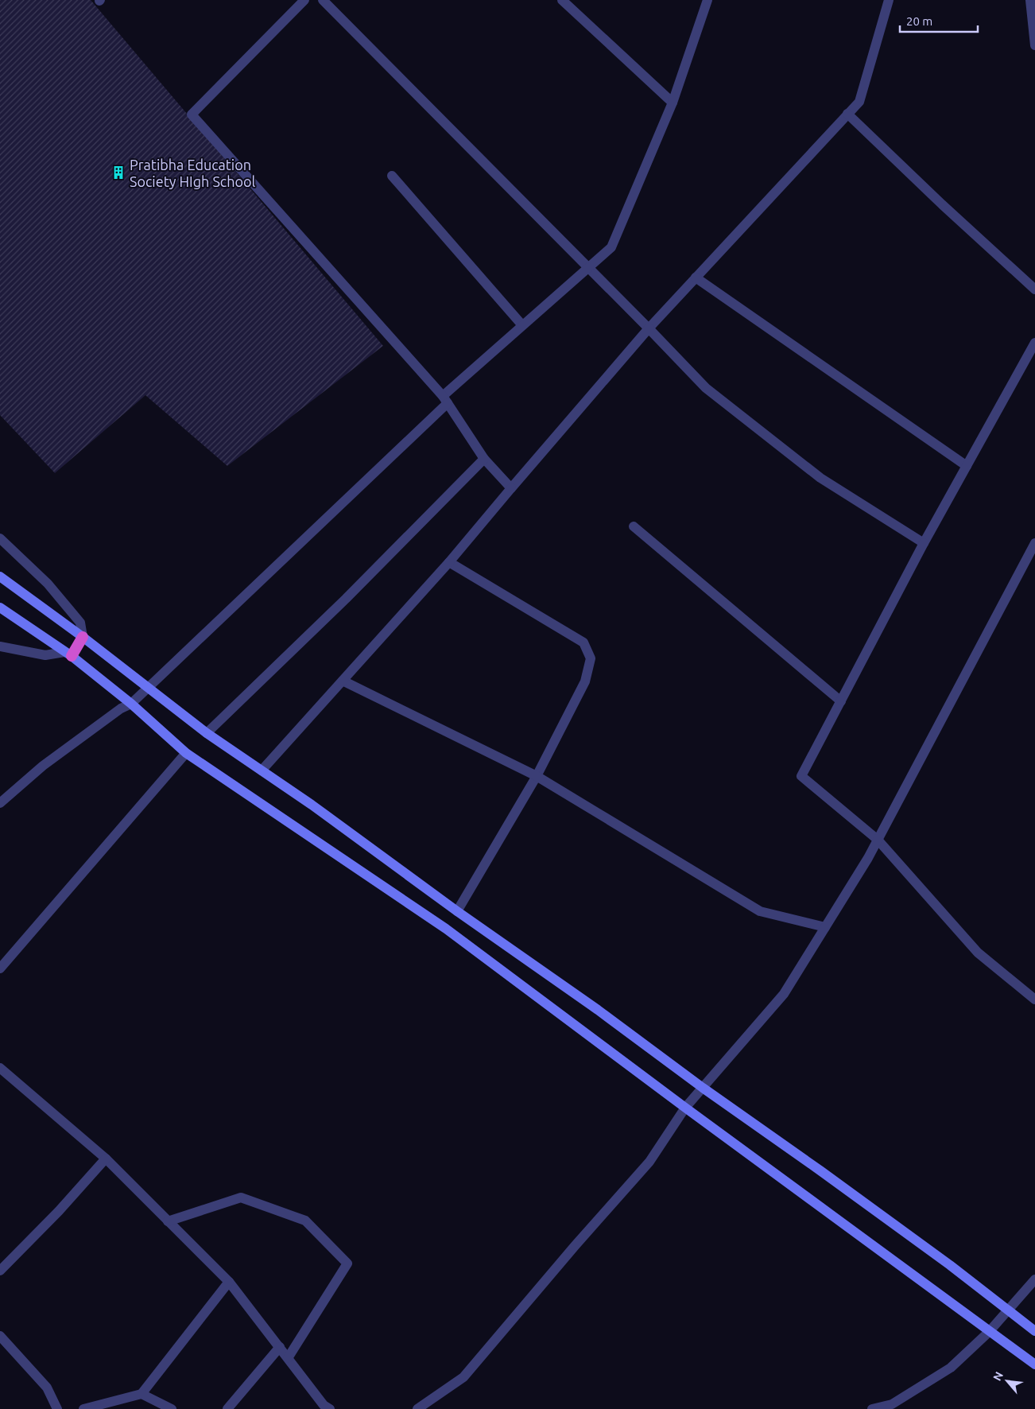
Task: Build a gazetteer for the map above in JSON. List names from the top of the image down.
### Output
{
  "places": {
    "building": ["Pratibha Education Society HIgh School"]
  },
  "scale_bar": "20 m",
  "north": "top left"
}
